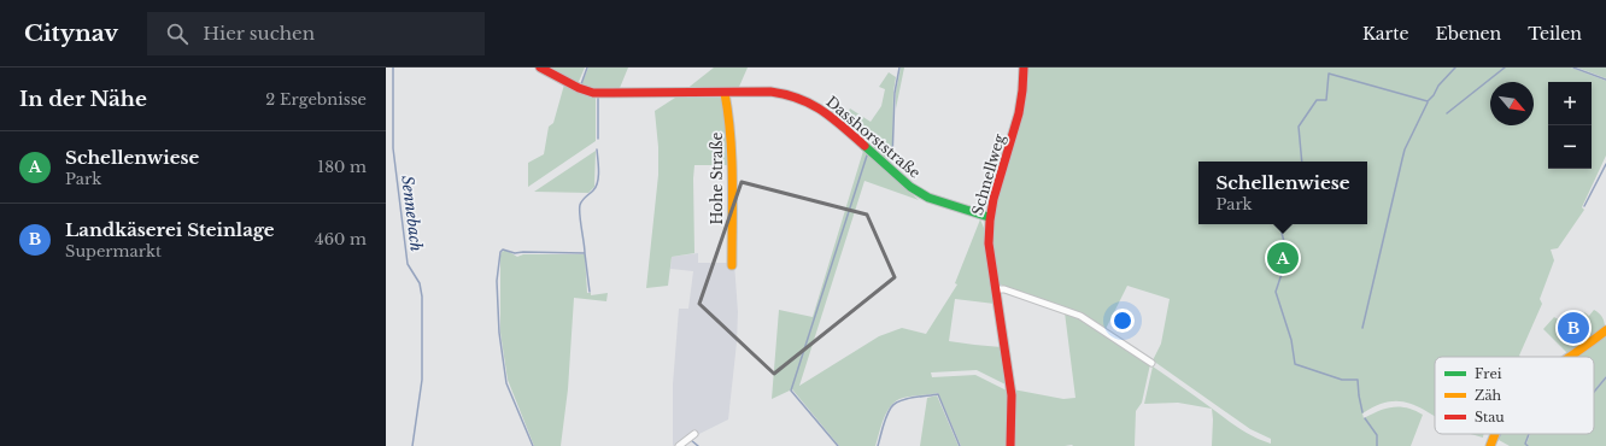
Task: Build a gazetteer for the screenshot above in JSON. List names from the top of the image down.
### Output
{
  "streets": {
    "street": ["Dasshorststraße", "Schnellweg", "Hohe Straße"]
  },
  "crossings": [
    ["Dasshorststraße", "Schnellweg"],
    ["Dasshorststraße", "Hohe Straße"]
  ],
  "water": ["Sennebach"],
  "legend": ["Frei", "Zäh", "Stau"],
  "north": "bottom right",
  "page": {
    "header": "Citynav",
    "search": "Hier suchen",
    "nav": ["Karte", "Ebenen", "Teilen"],
    "heading": ["In der Nähe", "2 Ergebnisse"],
    "map_buttons": ["+", "−"],
    "list": [
      {
        "mark": "A",
        "name": "Schellenwiese",
        "note": "Park",
        "value": "180 m"
      },
      {
        "mark": "B",
        "name": "Landkäserei Steinlage",
        "note": "Supermarkt",
        "value": "460 m"
      }
    ],
    "popup": ["Schellenwiese", "Park"],
    "pins": ["A", "B"]
  }
}
